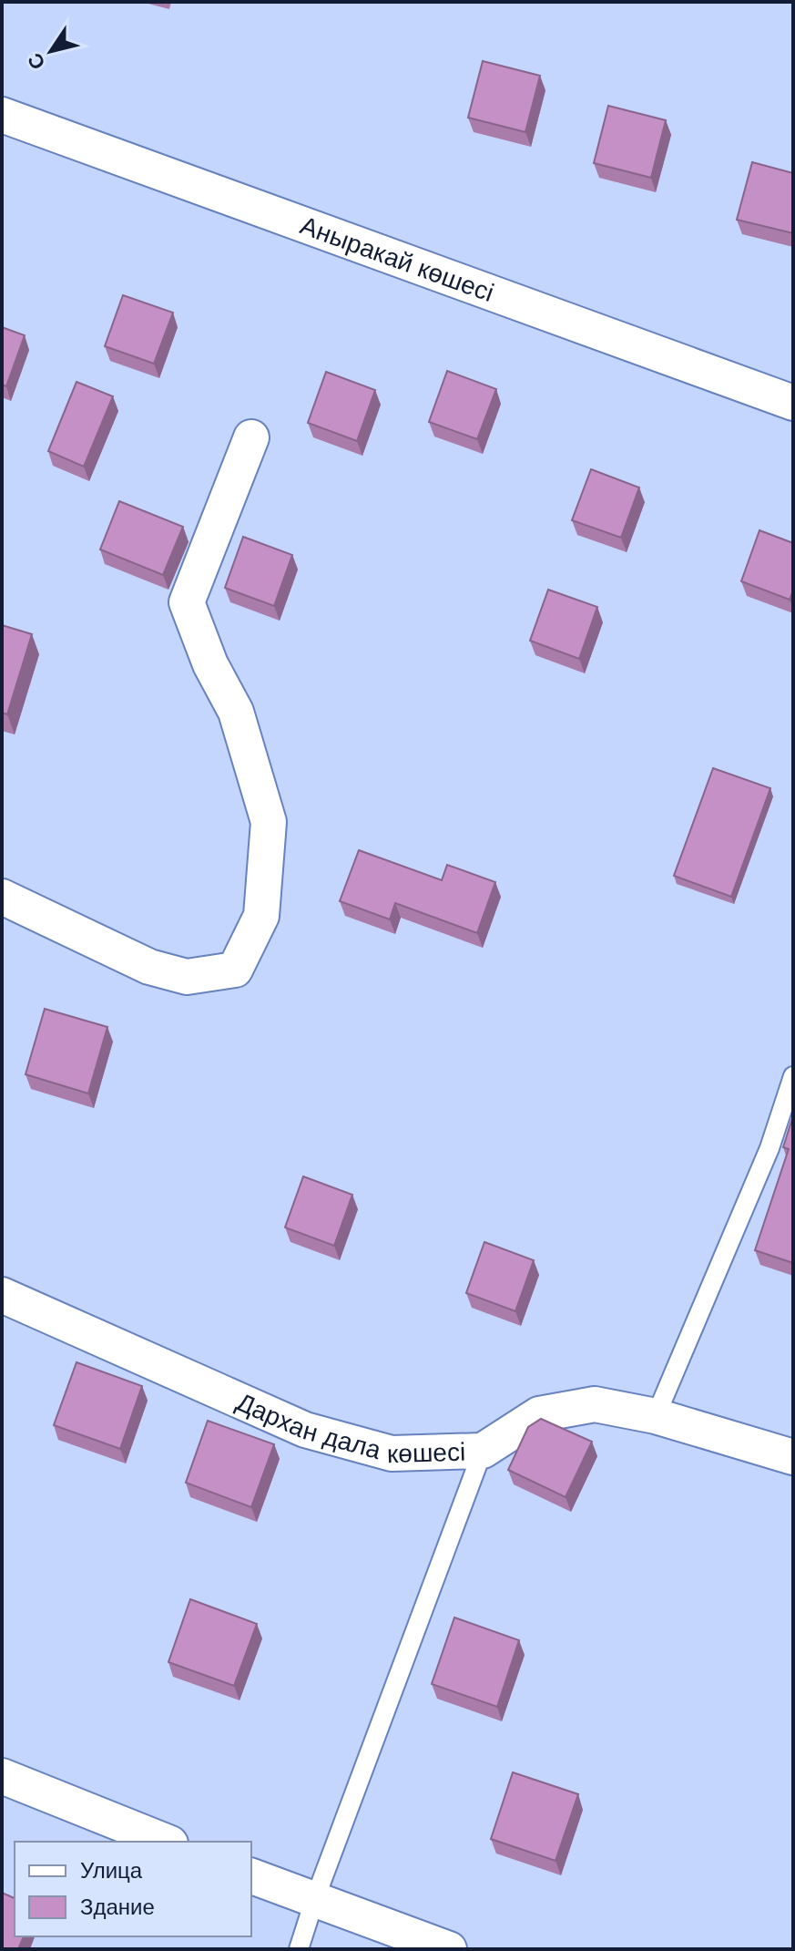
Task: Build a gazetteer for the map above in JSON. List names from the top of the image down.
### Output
{
  "streets": {
    "street": ["Аныракай көшесі", "Дархан дала көшесі"]
  },
  "legend": ["Улица", "Здание"],
  "north": "bottom left"
}
